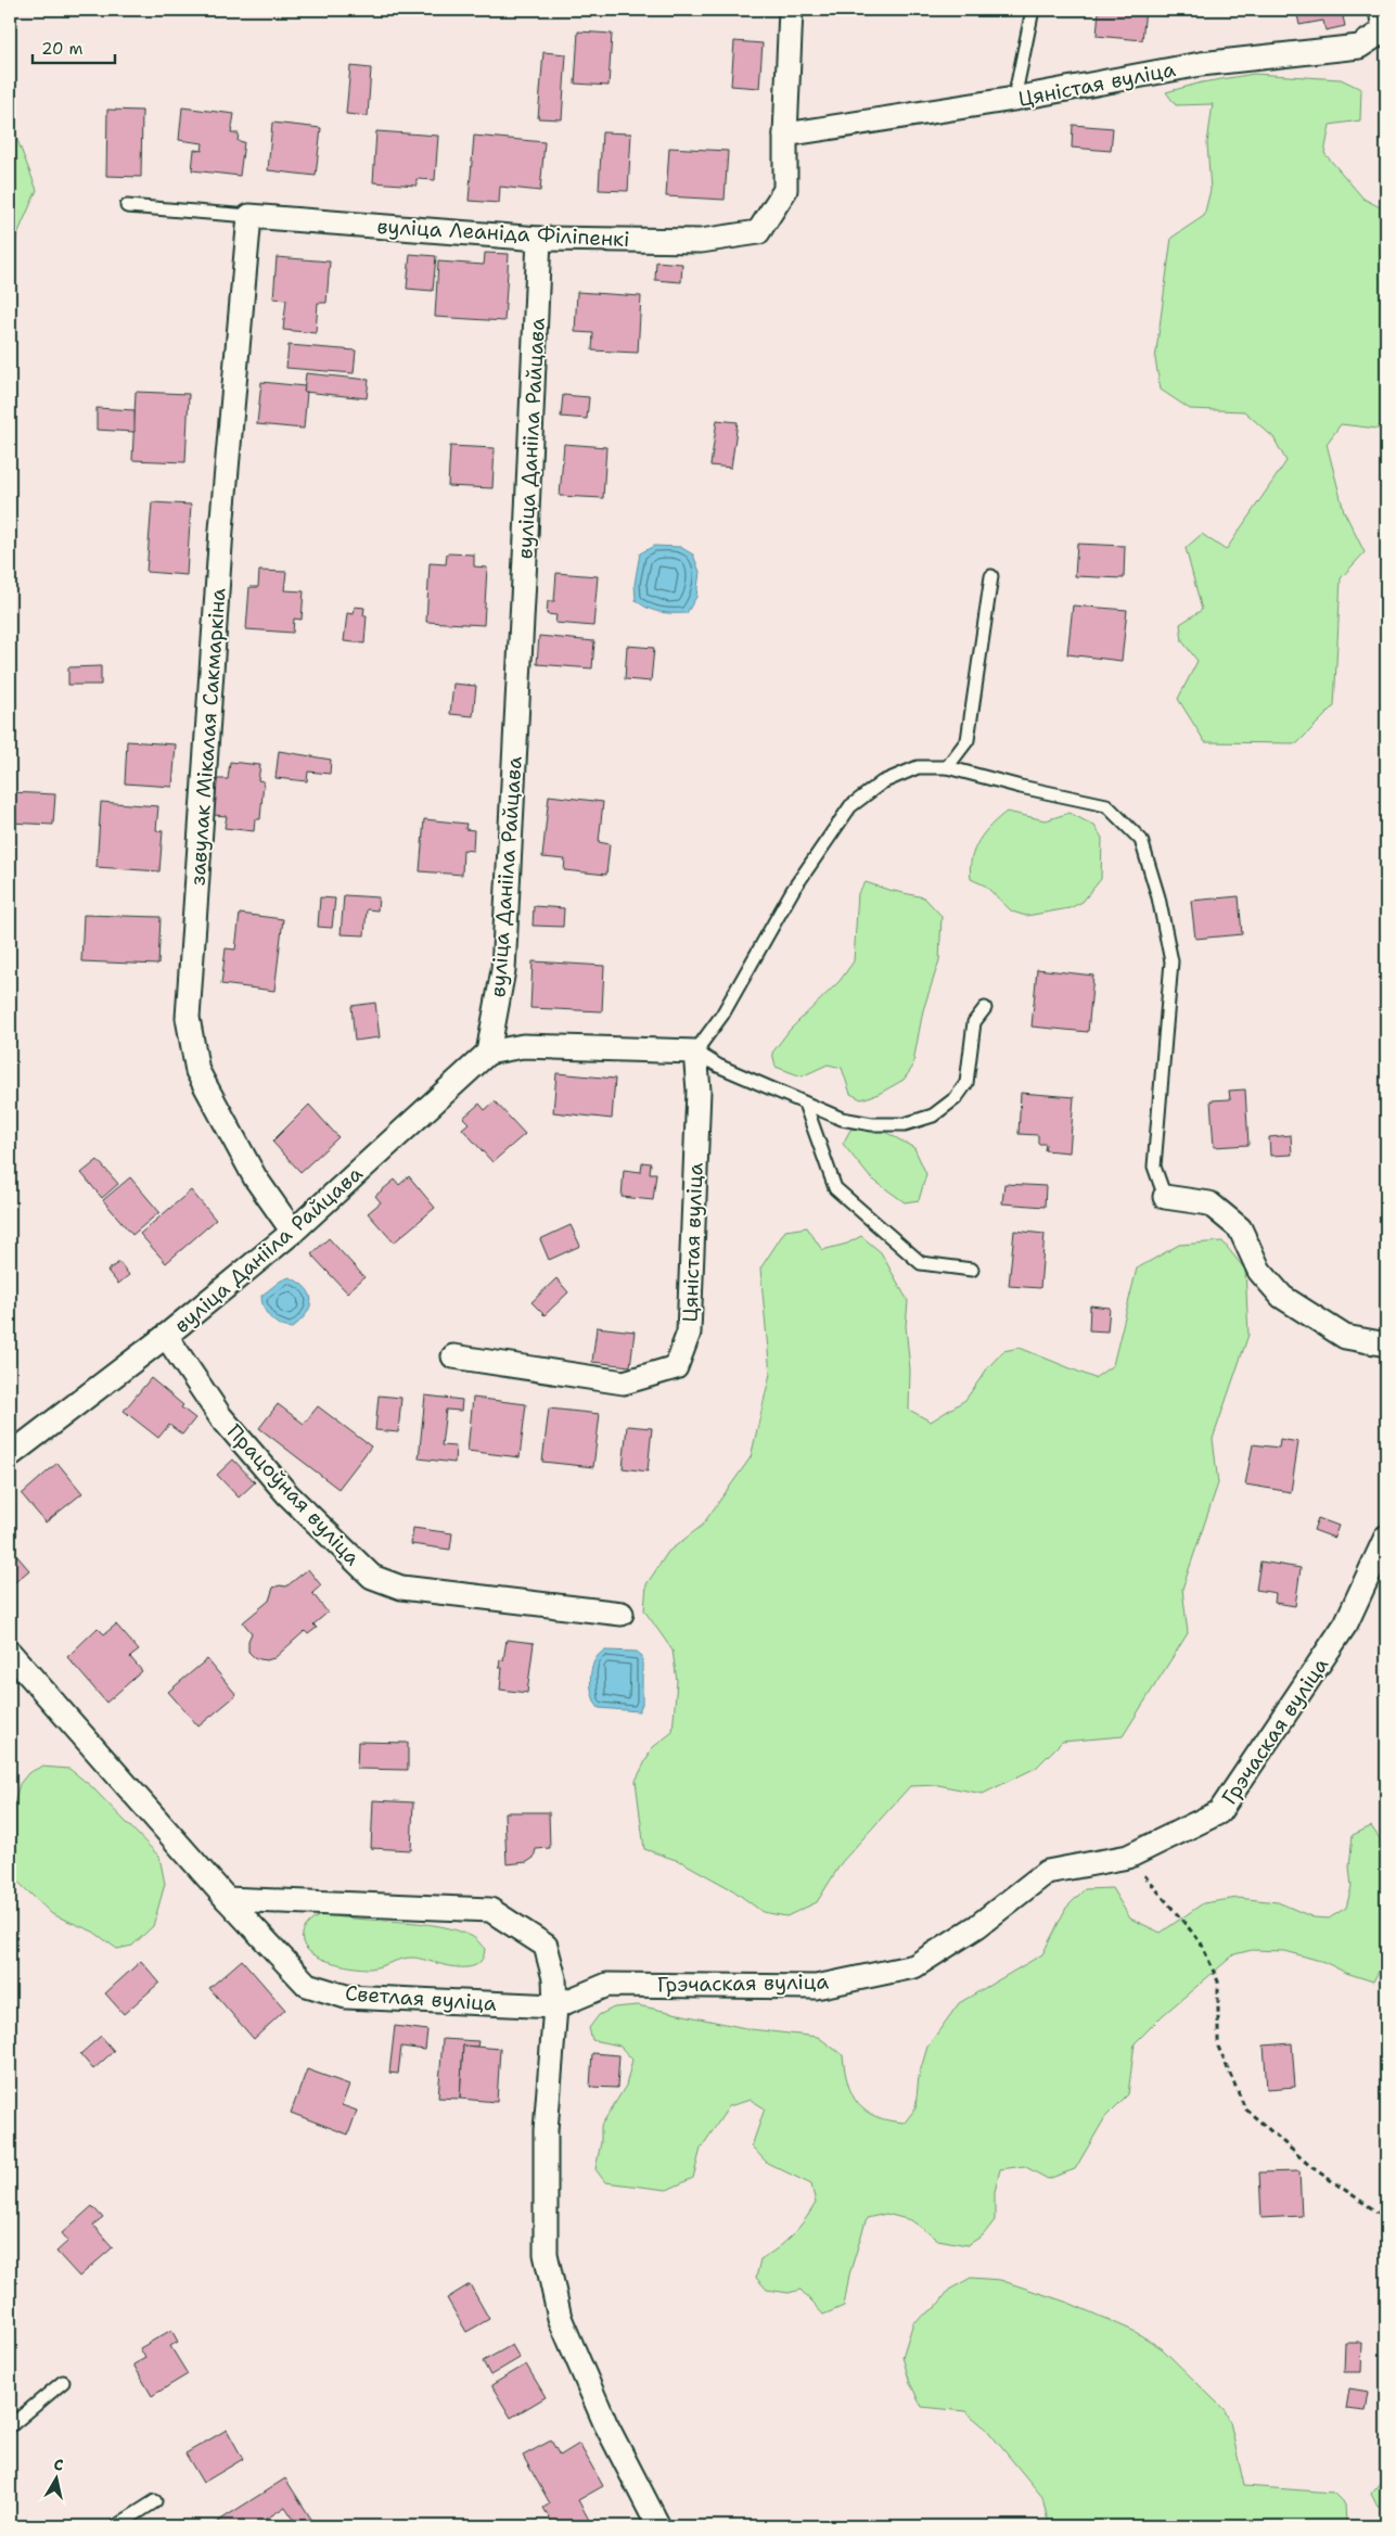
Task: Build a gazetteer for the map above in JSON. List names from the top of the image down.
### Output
{
  "streets": {
    "street": [
      "Цяністая вуліца",
      "вуліца Леаніда Філіпенкі",
      "вуліца Данііла Райцава",
      "завулак Мікалая Сакмаркіна",
      "Працоўная вуліца",
      "Грэчаская вуліца",
      "Светлая вуліца"
    ]
  },
  "crossings": [
    ["Цяністая вуліца", "вуліца Леаніда Філіпенкі"],
    ["вуліца Леаніда Філіпенкі", "вуліца Данііла Райцава"],
    ["вуліца Леаніда Філіпенкі", "завулак Мікалая Сакмаркіна"],
    ["вуліца Данііла Райцава", "завулак Мікалая Сакмаркіна"],
    ["вуліца Данііла Райцава", "Працоўная вуліца"],
    ["Грэчаская вуліца", "Светлая вуліца"]
  ],
  "scale_bar": "20 m",
  "north": "top"
}
